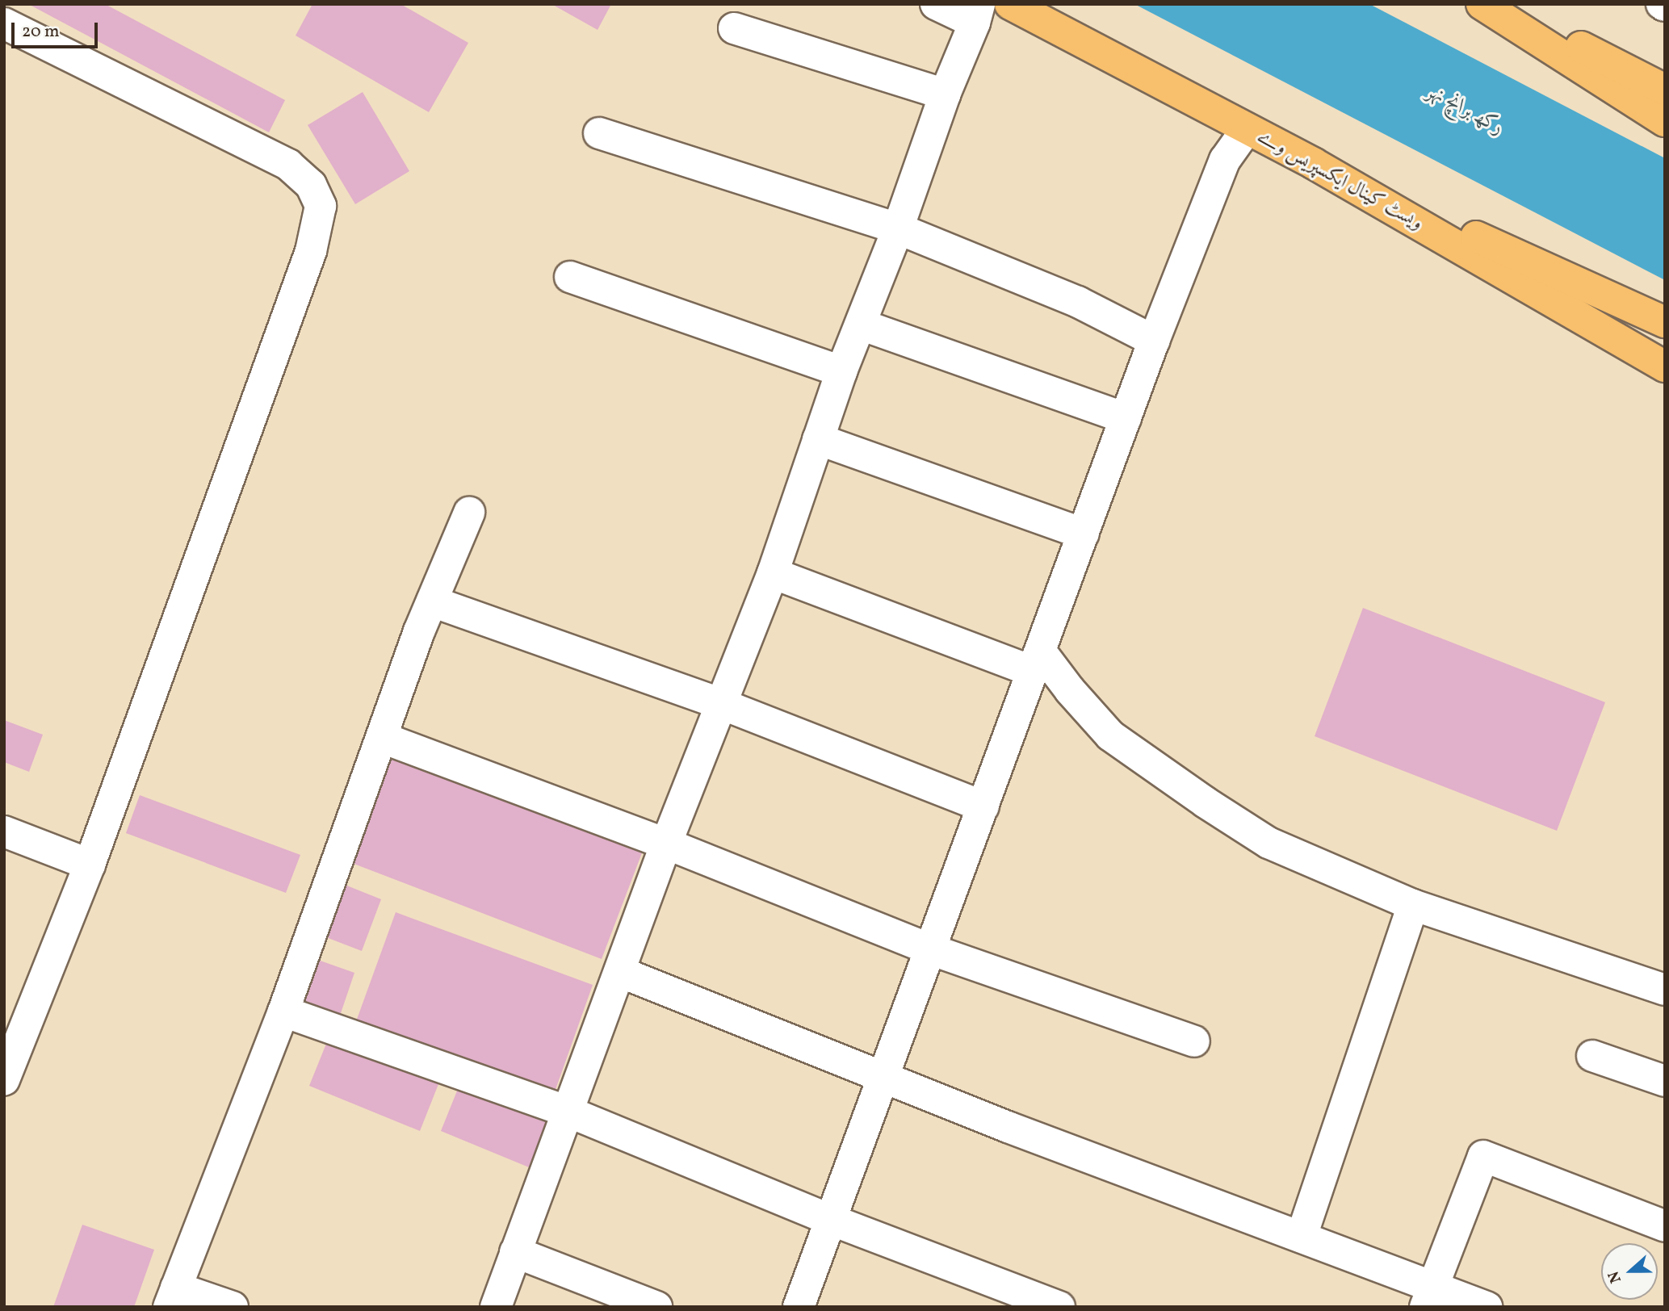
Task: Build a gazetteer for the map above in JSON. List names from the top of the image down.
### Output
{
  "streets": {
    "main road": ["ویسٹ کینال ایکسپریس وے"]
  },
  "water": ["رکھ برانچ نہر"],
  "scale_bar": "20 m",
  "north": "left"
}
